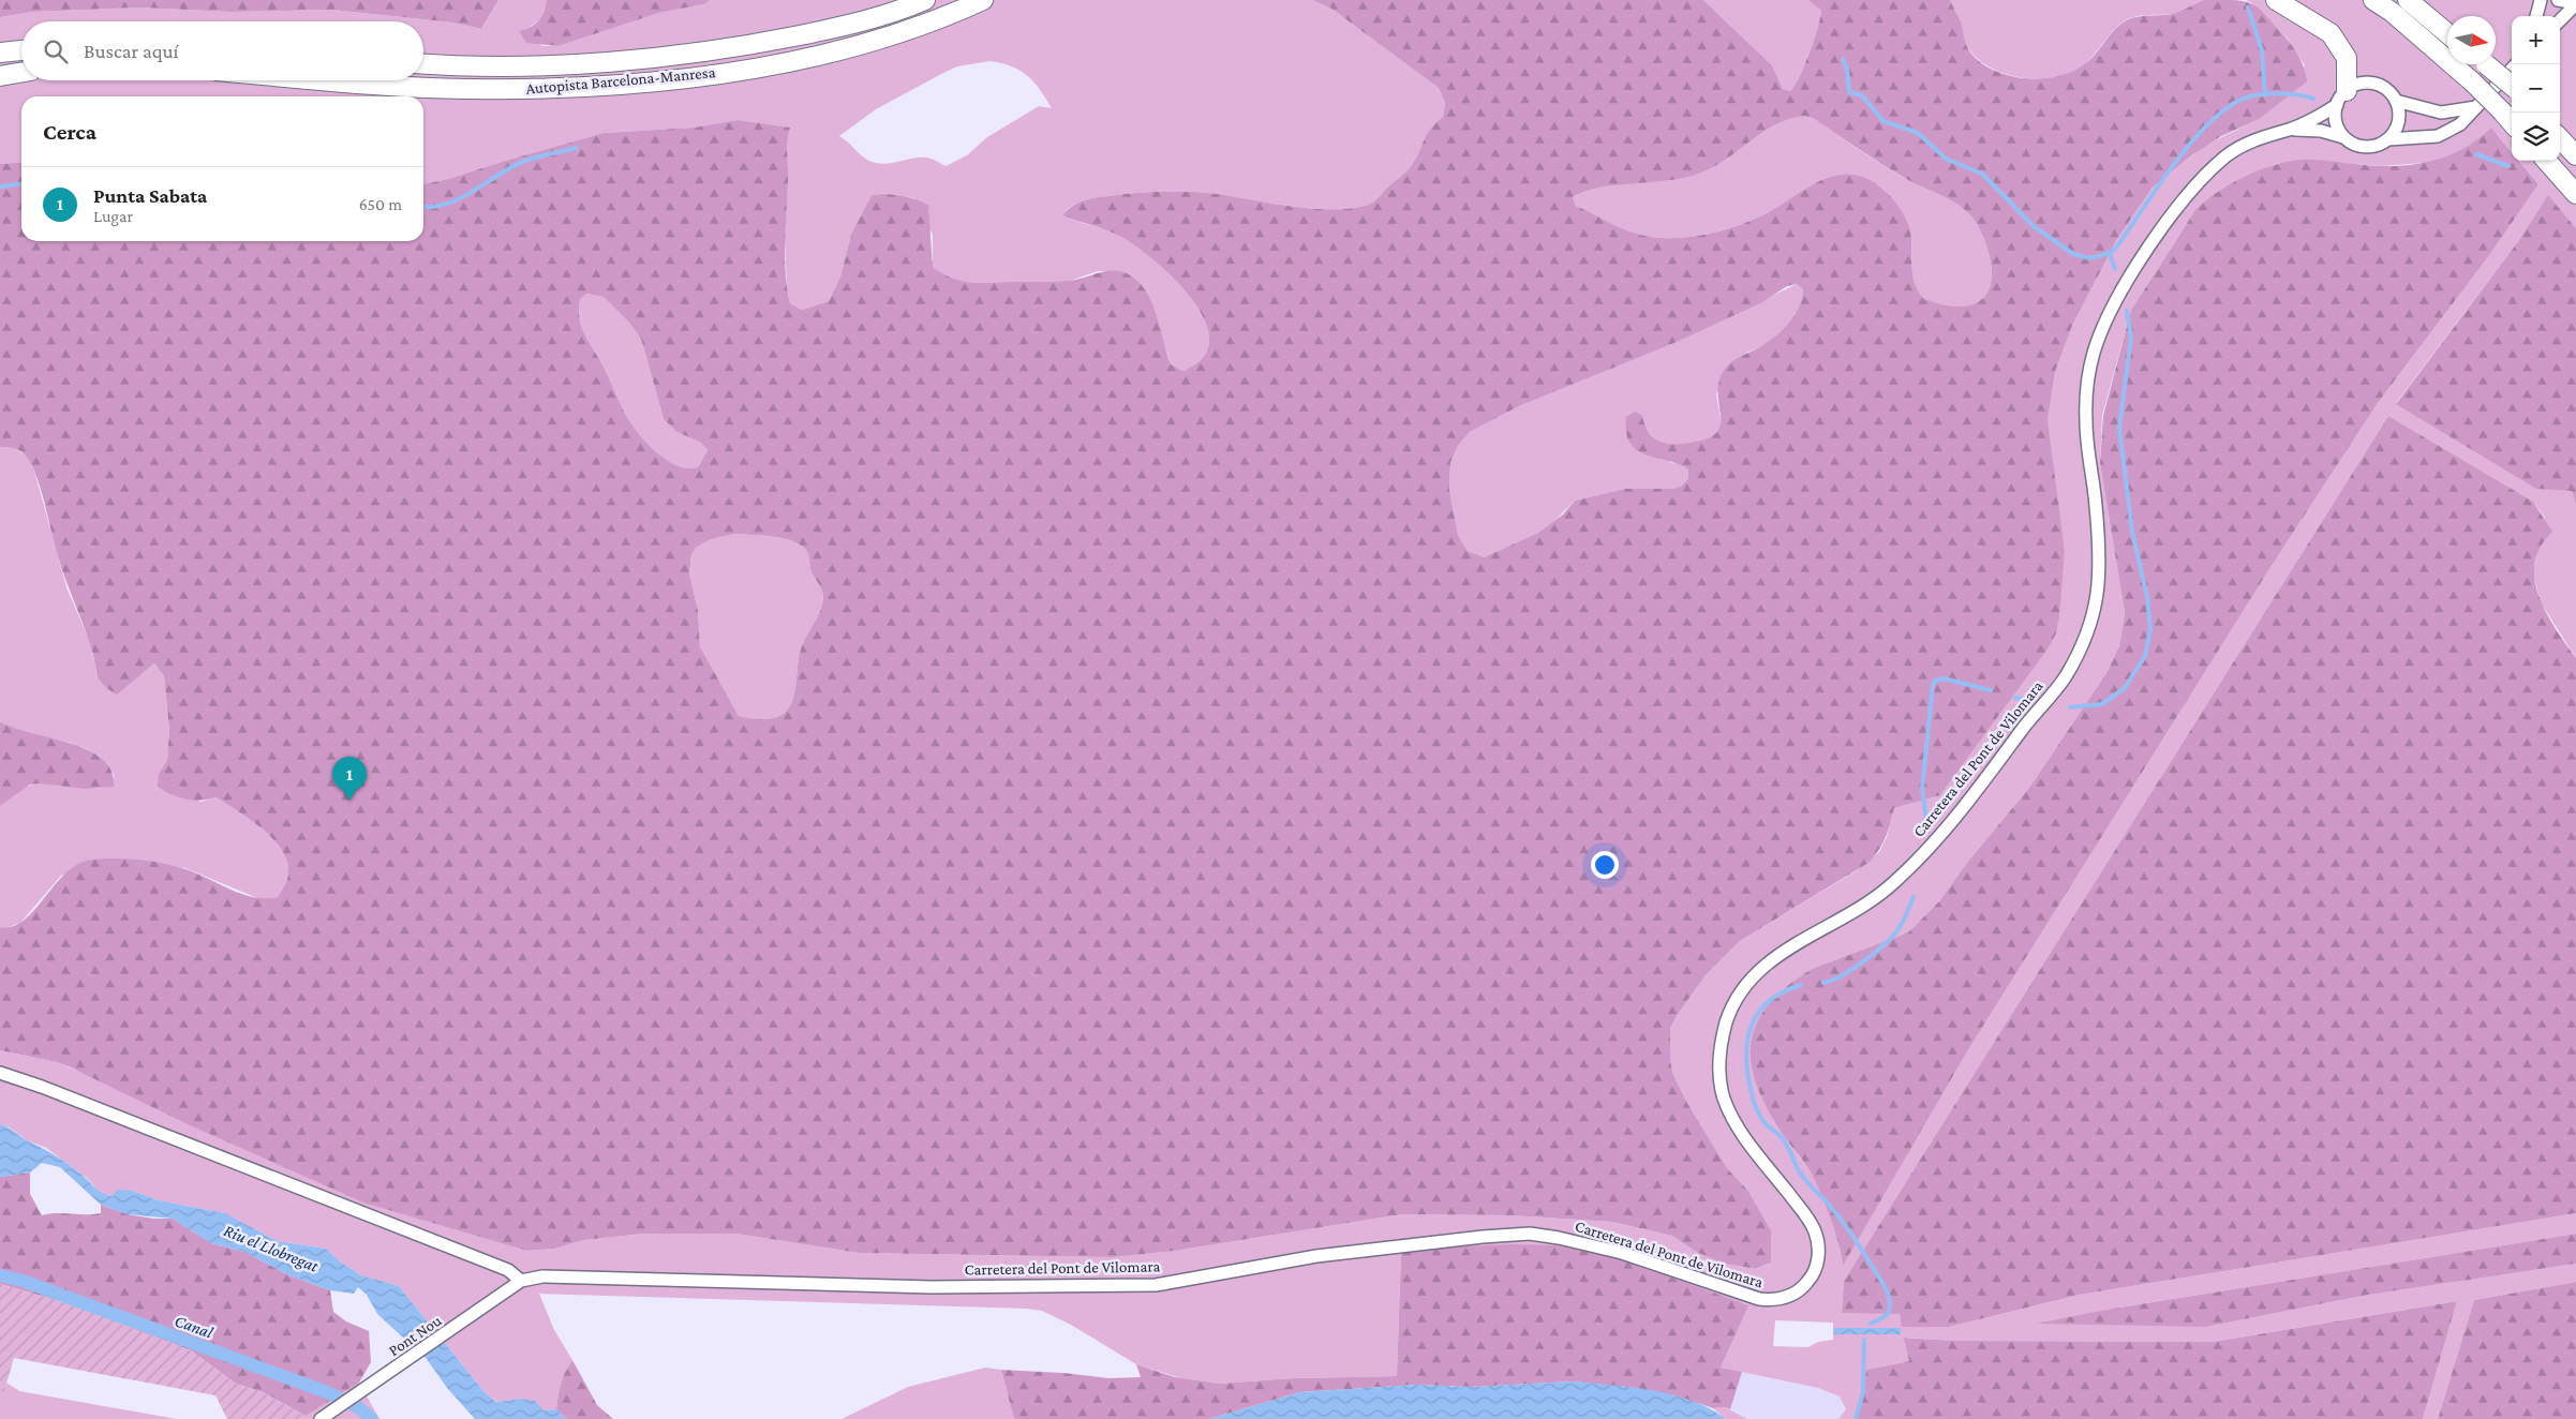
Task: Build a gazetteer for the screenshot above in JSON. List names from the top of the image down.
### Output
{
  "streets": {
    "highway": ["Autopista Barcelona-Manresa"],
    "street": ["Carretera del Pont de Vilomara", "Pont Nou"]
  },
  "crossings": [
    ["Carretera del Pont de Vilomara", "Pont Nou"]
  ],
  "water": ["Riu el Llobregat", "Canal"],
  "north": "right",
  "page": {
    "map_buttons": ["+", "−"],
    "search": "Buscar aquí",
    "heading": "Cerca",
    "list": [
      {
        "mark": "1",
        "name": "Punta Sabata",
        "note": "Lugar",
        "value": "650 m"
      }
    ],
    "pins": "1"
  }
}
